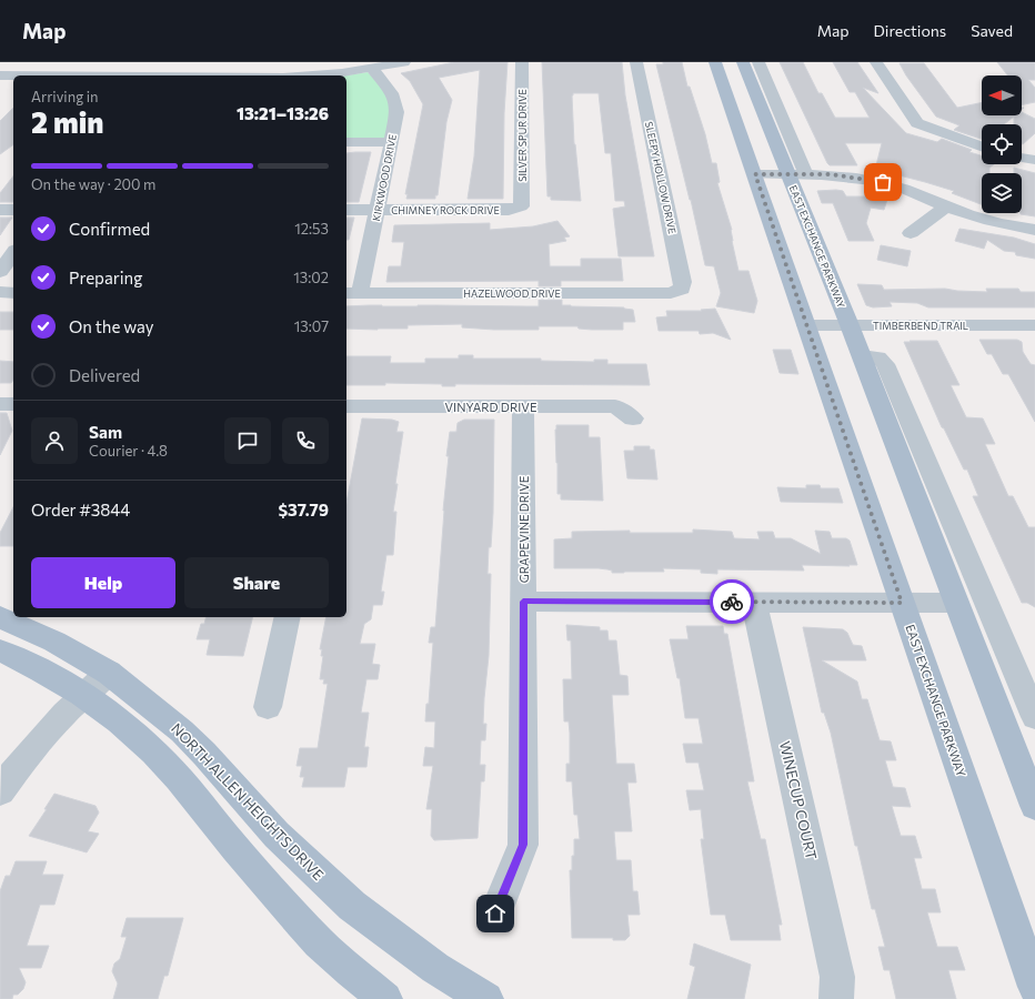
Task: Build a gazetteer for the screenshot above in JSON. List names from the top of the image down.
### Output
{
  "streets": {
    "main road": ["EAST EXCHANGE PARKWAY", "NORTH ALLEN HEIGHTS DRIVE"],
    "street": [
      "SILVER SPUR DRIVE",
      "KIRKWOOD DRIVE",
      "SLEEPY HOLLOW DRIVE",
      "CHIMNEY ROCK DRIVE",
      "HAZELWOOD DRIVE",
      "TIMBERBEND TRAIL",
      "VINYARD DRIVE",
      "GRAPEVINE DRIVE",
      "WINECUP COURT"
    ]
  },
  "crossings": [
    ["SILVER SPUR DRIVE", "CHIMNEY ROCK DRIVE"],
    ["KIRKWOOD DRIVE", "CHIMNEY ROCK DRIVE"],
    ["KIRKWOOD DRIVE", "HAZELWOOD DRIVE"],
    ["SLEEPY HOLLOW DRIVE", "HAZELWOOD DRIVE"],
    ["EAST EXCHANGE PARKWAY", "TIMBERBEND TRAIL"],
    ["VINYARD DRIVE", "GRAPEVINE DRIVE"]
  ],
  "north": "left",
  "page": {
    "header": "Map",
    "nav": ["Map", "Directions", "Saved"],
    "heading": ["2 min", "Arriving in", "13:21–13:26"],
    "panel": [
      "Sam",
      "Courier · 4.8",
      "Order #3844",
      "$37.79"
    ],
    "bar": "On the way · 200 m",
    "list": [
      ["Confirmed", "12:53"],
      ["Preparing", "13:02"],
      ["On the way", "13:07"],
      "Delivered"
    ],
    "buttons": ["Help", "Share"]
  }
}
